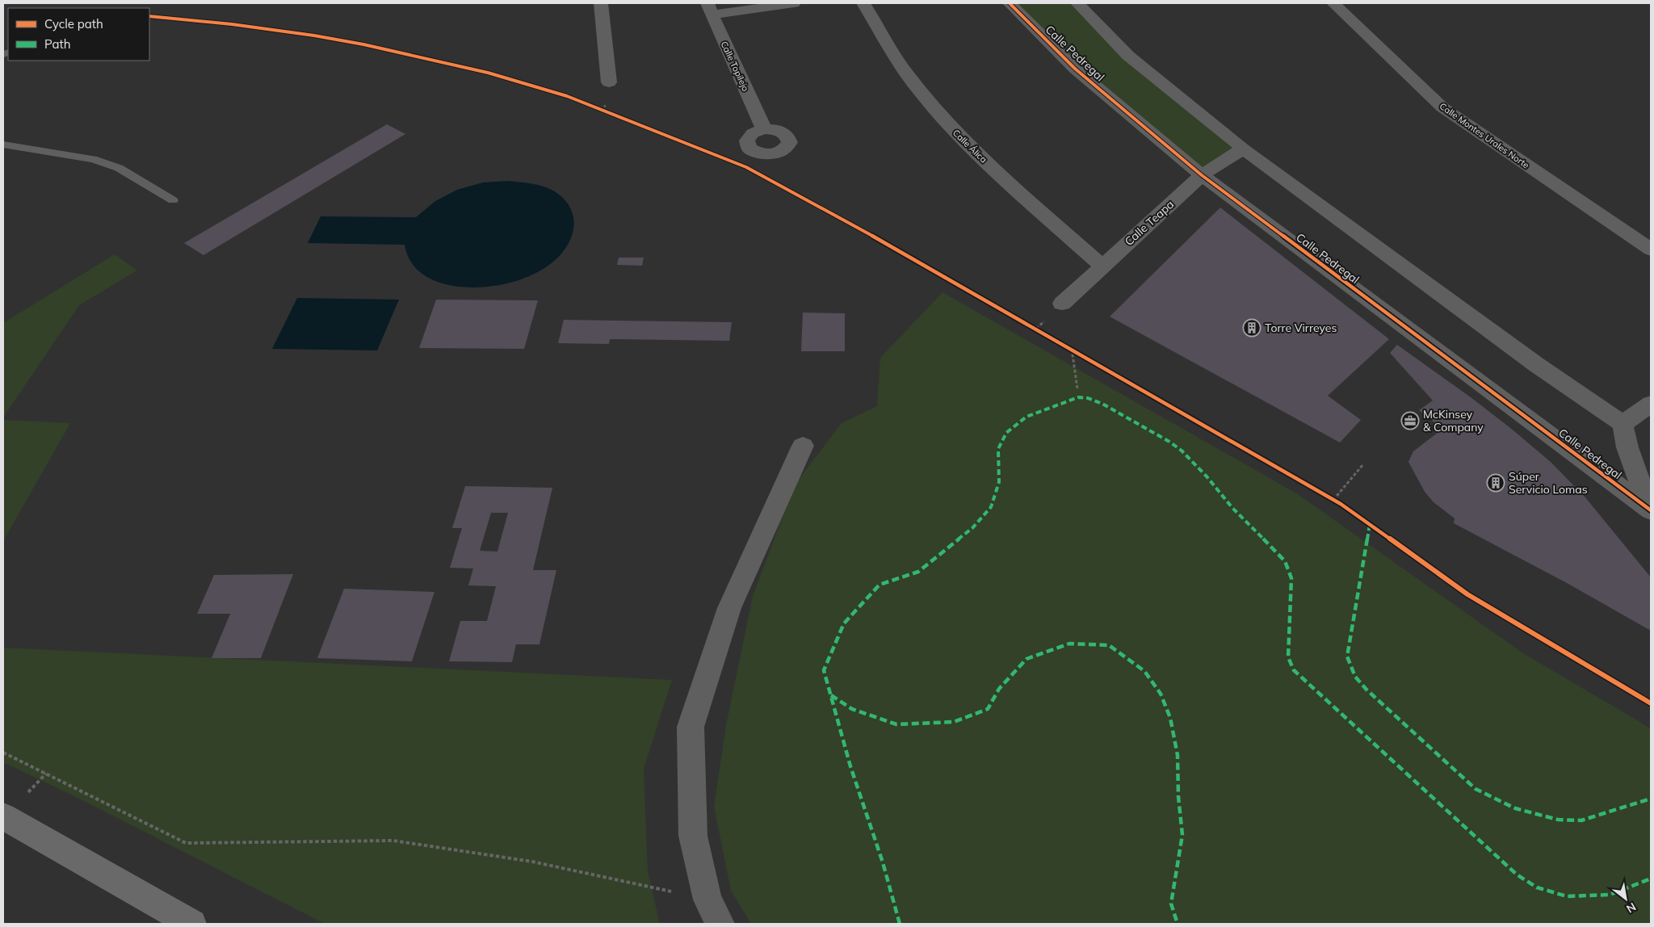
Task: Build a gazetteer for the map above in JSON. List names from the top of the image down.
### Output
{
  "streets": {
    "street": [
      "Calle Pedregal",
      "Calle Topilejo",
      "Calle Montes Urales Norte",
      "Calle Álica",
      "Calle Teapa"
    ]
  },
  "crossings": [
    ["Calle Pedregal", "Calle Teapa"],
    ["Calle Álica", "Calle Teapa"]
  ],
  "places": {
    "building": ["Torre Virreyes", "Súper Servicio Lomas"],
    "office": ["McKinsey & Company"]
  },
  "legend": ["Cycle path", "Path"],
  "north": "bottom right"
}
